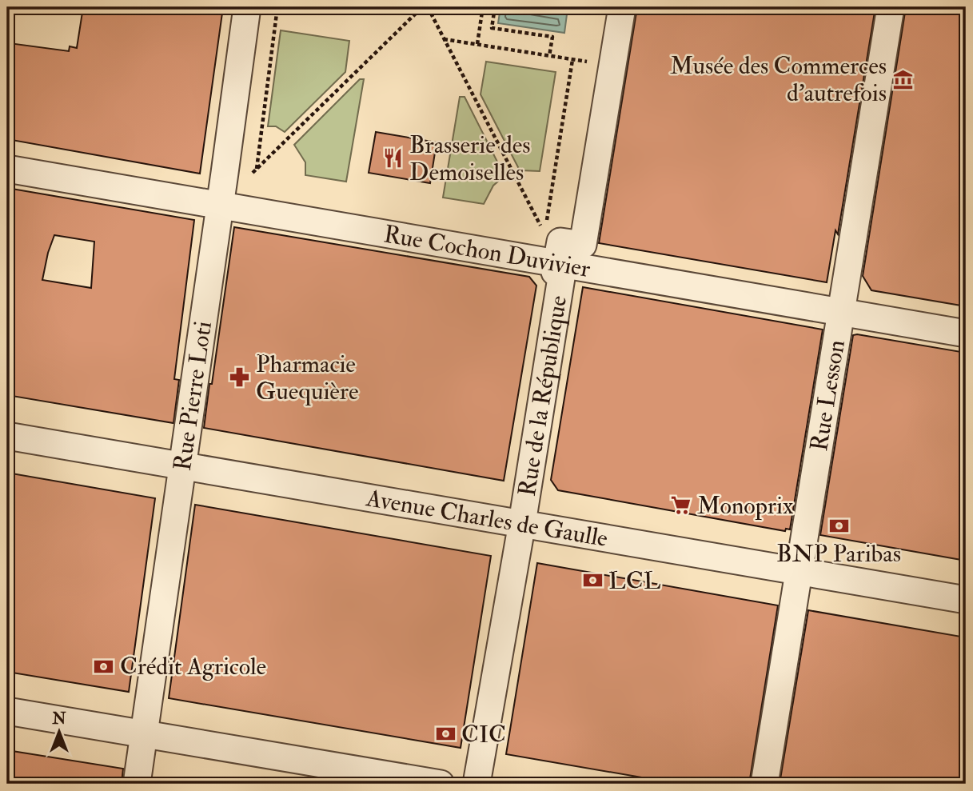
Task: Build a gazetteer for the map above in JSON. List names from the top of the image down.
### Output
{
  "streets": {
    "street": [
      "Rue Cochon Duvivier",
      "Rue Lesson",
      "Rue Pierre Loti",
      "Rue de la République",
      "Avenue Charles de Gaulle"
    ]
  },
  "crossings": [
    ["Rue Cochon Duvivier", "Rue Lesson"],
    ["Rue Cochon Duvivier", "Rue Pierre Loti"],
    ["Rue Cochon Duvivier", "Rue de la République"],
    ["Rue Lesson", "Avenue Charles de Gaulle"],
    ["Rue Pierre Loti", "Avenue Charles de Gaulle"],
    ["Rue de la République", "Avenue Charles de Gaulle"]
  ],
  "places": {
    "museum": ["Musée des Commerces d'autrefois"],
    "restaurant": ["Brasserie des Demoiselles"],
    "pharmacy": ["Pharmacie Guequière"],
    "supermarket": ["Monoprix"],
    "bank": [
      "BNP Paribas",
      "LCL",
      "Crédit Agricole",
      "CIC"
    ]
  },
  "north": "top"
}
